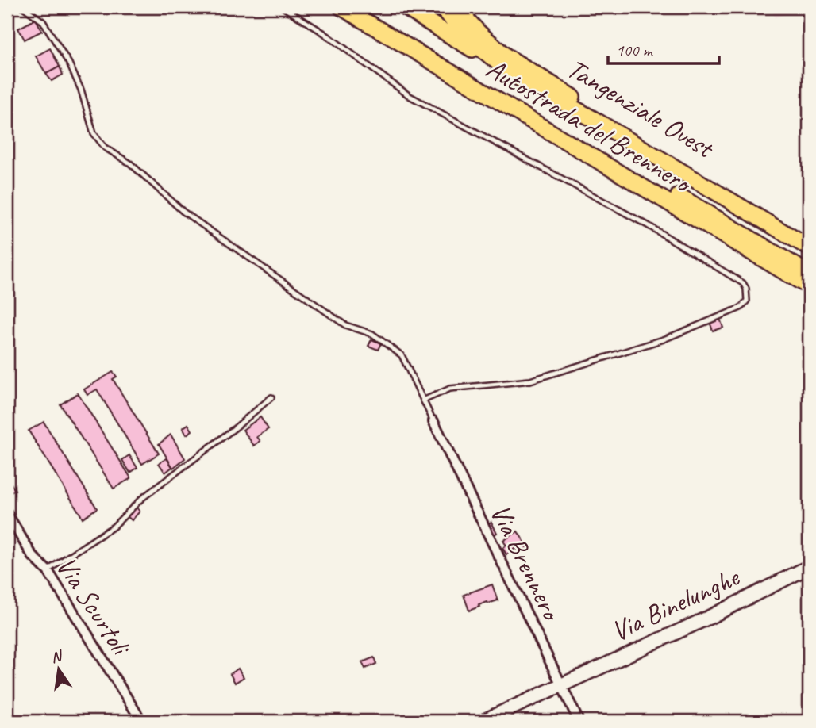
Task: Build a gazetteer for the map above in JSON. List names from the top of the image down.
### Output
{
  "streets": {
    "highway": ["Tangenziale Ovest", "Autostrada del Brennero"],
    "street": ["Via Brennero", "Via Binelunghe", "Via Scurtoli"]
  },
  "crossings": [
    ["Via Brennero", "Via Binelunghe"]
  ],
  "scale_bar": "100 m",
  "north": "top"
}
